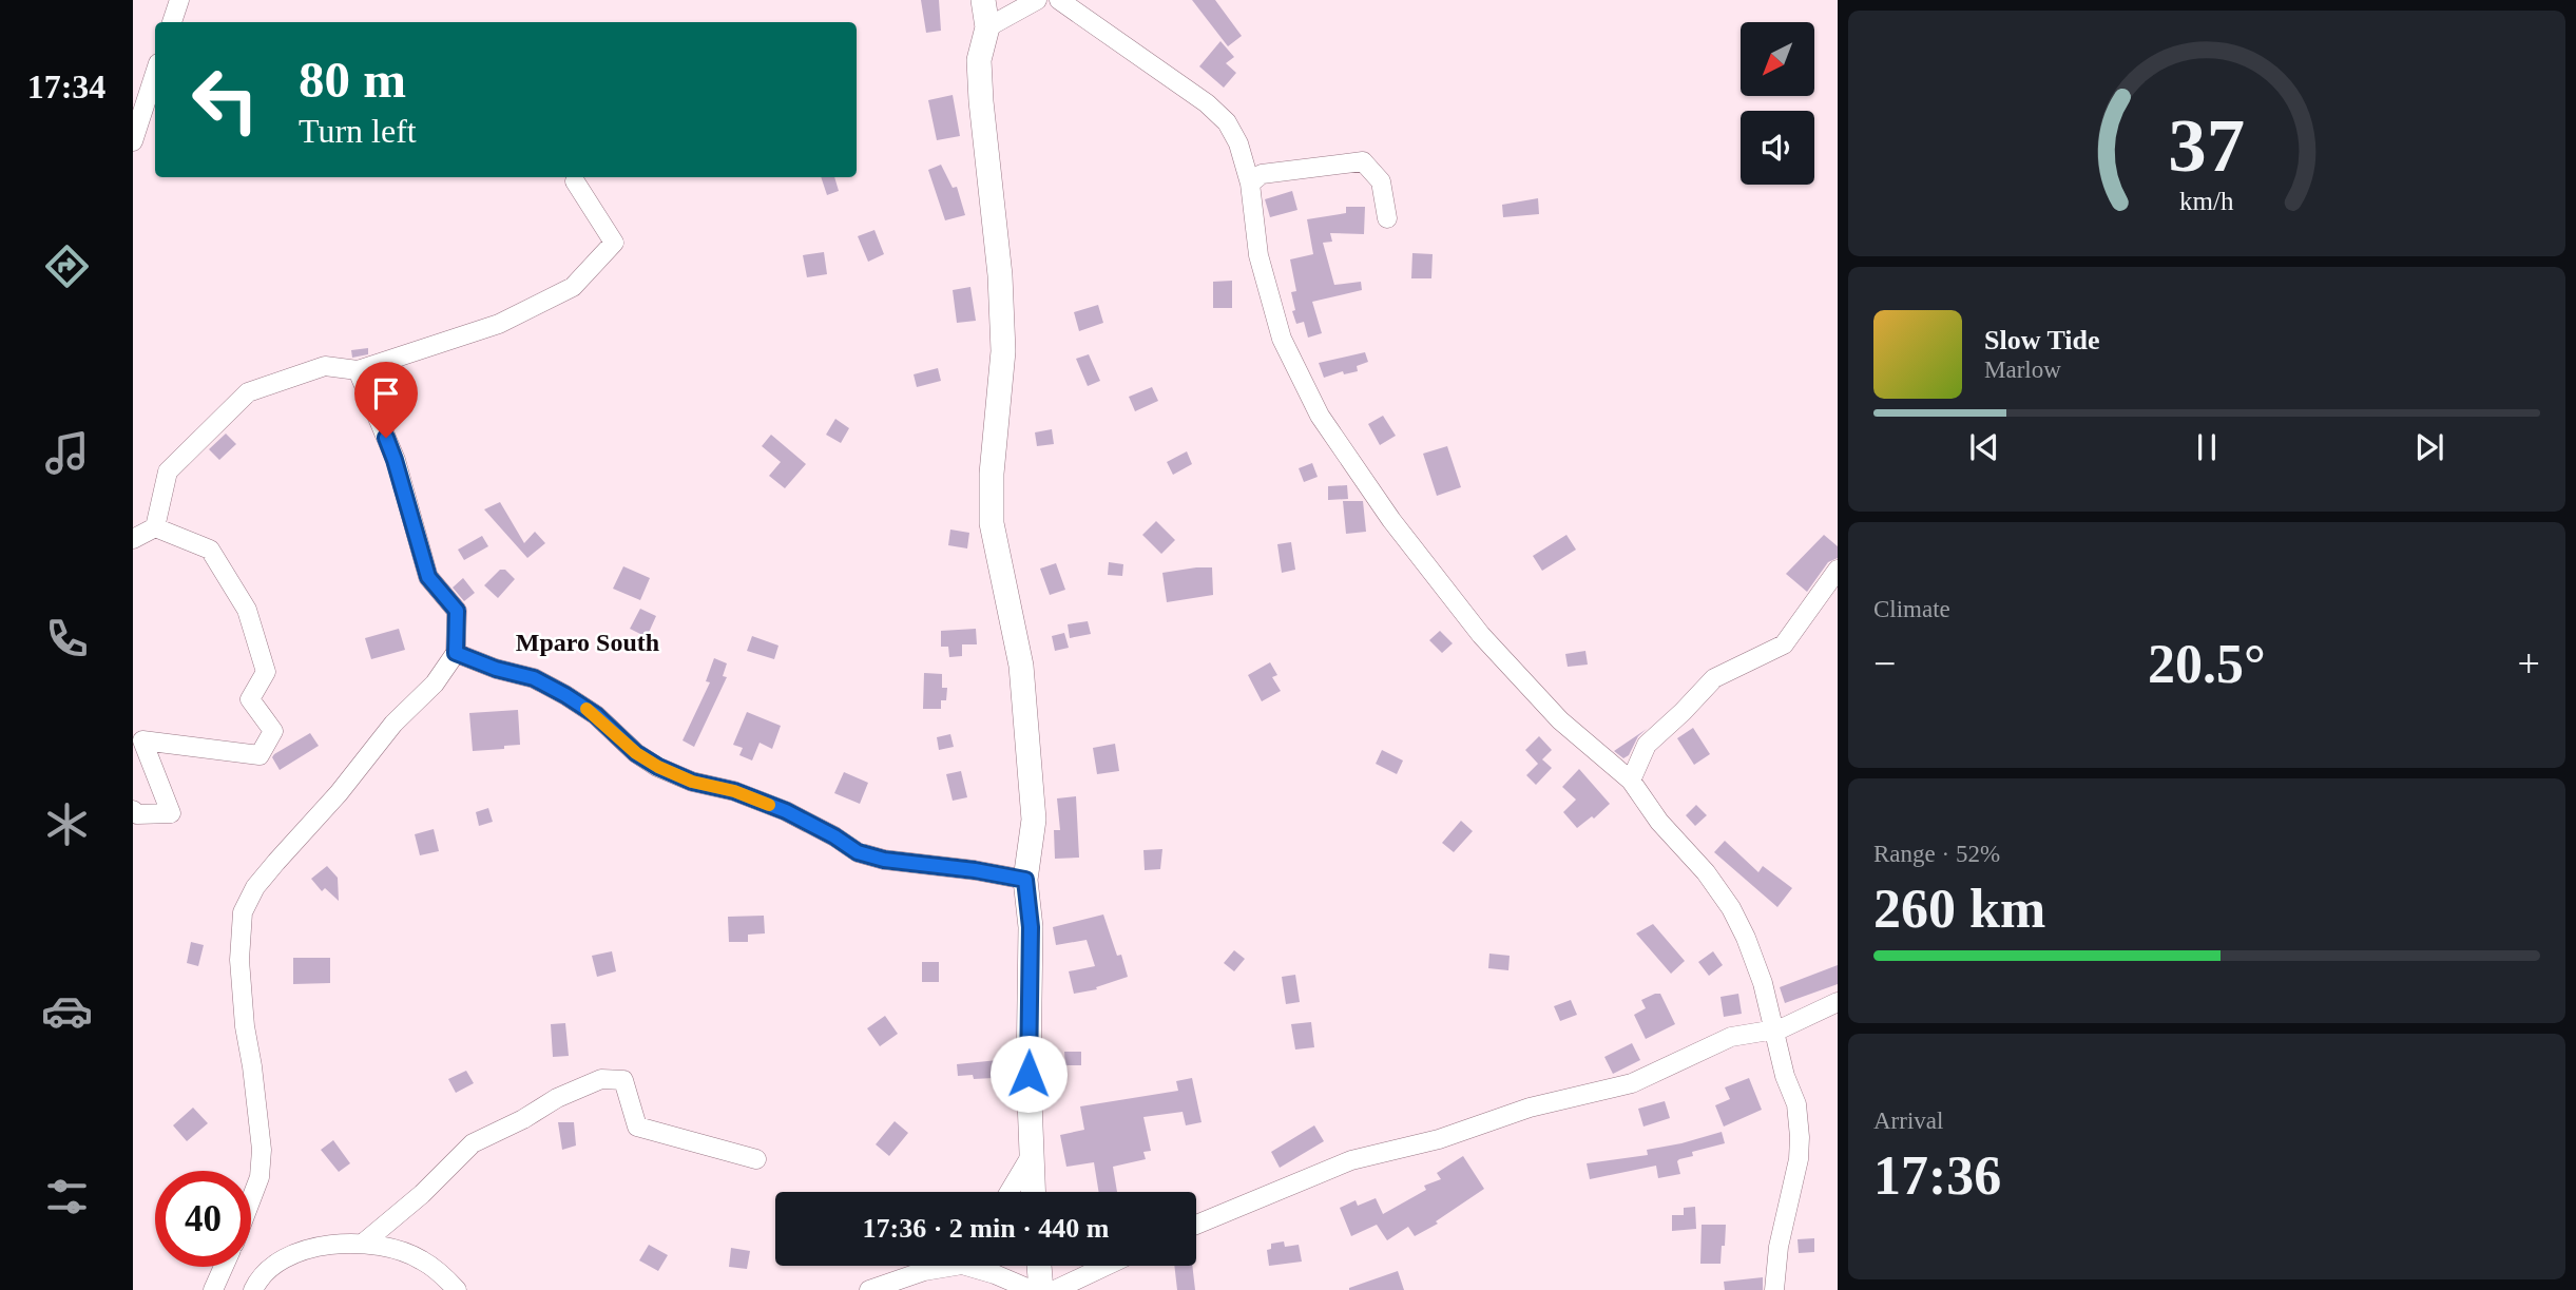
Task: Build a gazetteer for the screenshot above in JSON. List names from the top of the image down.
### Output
{
  "districts": ["Mparo South"],
  "north": "bottom left",
  "page": {
    "tabs": "17:34",
    "turn": ["80 m", "Turn left"],
    "song": ["Slow Tide", "Marlow"],
    "tile": [
      "Climate",
      ["Range · 52%", "260 km"],
      ["Arrival", "17:36"]
    ],
    "heat": ["−", "20.5°", "+"],
    "limit": "40",
    "trip": "17:36 · 2 min · 440 m",
    "gauge": ["37", "km/h"]
  }
}
